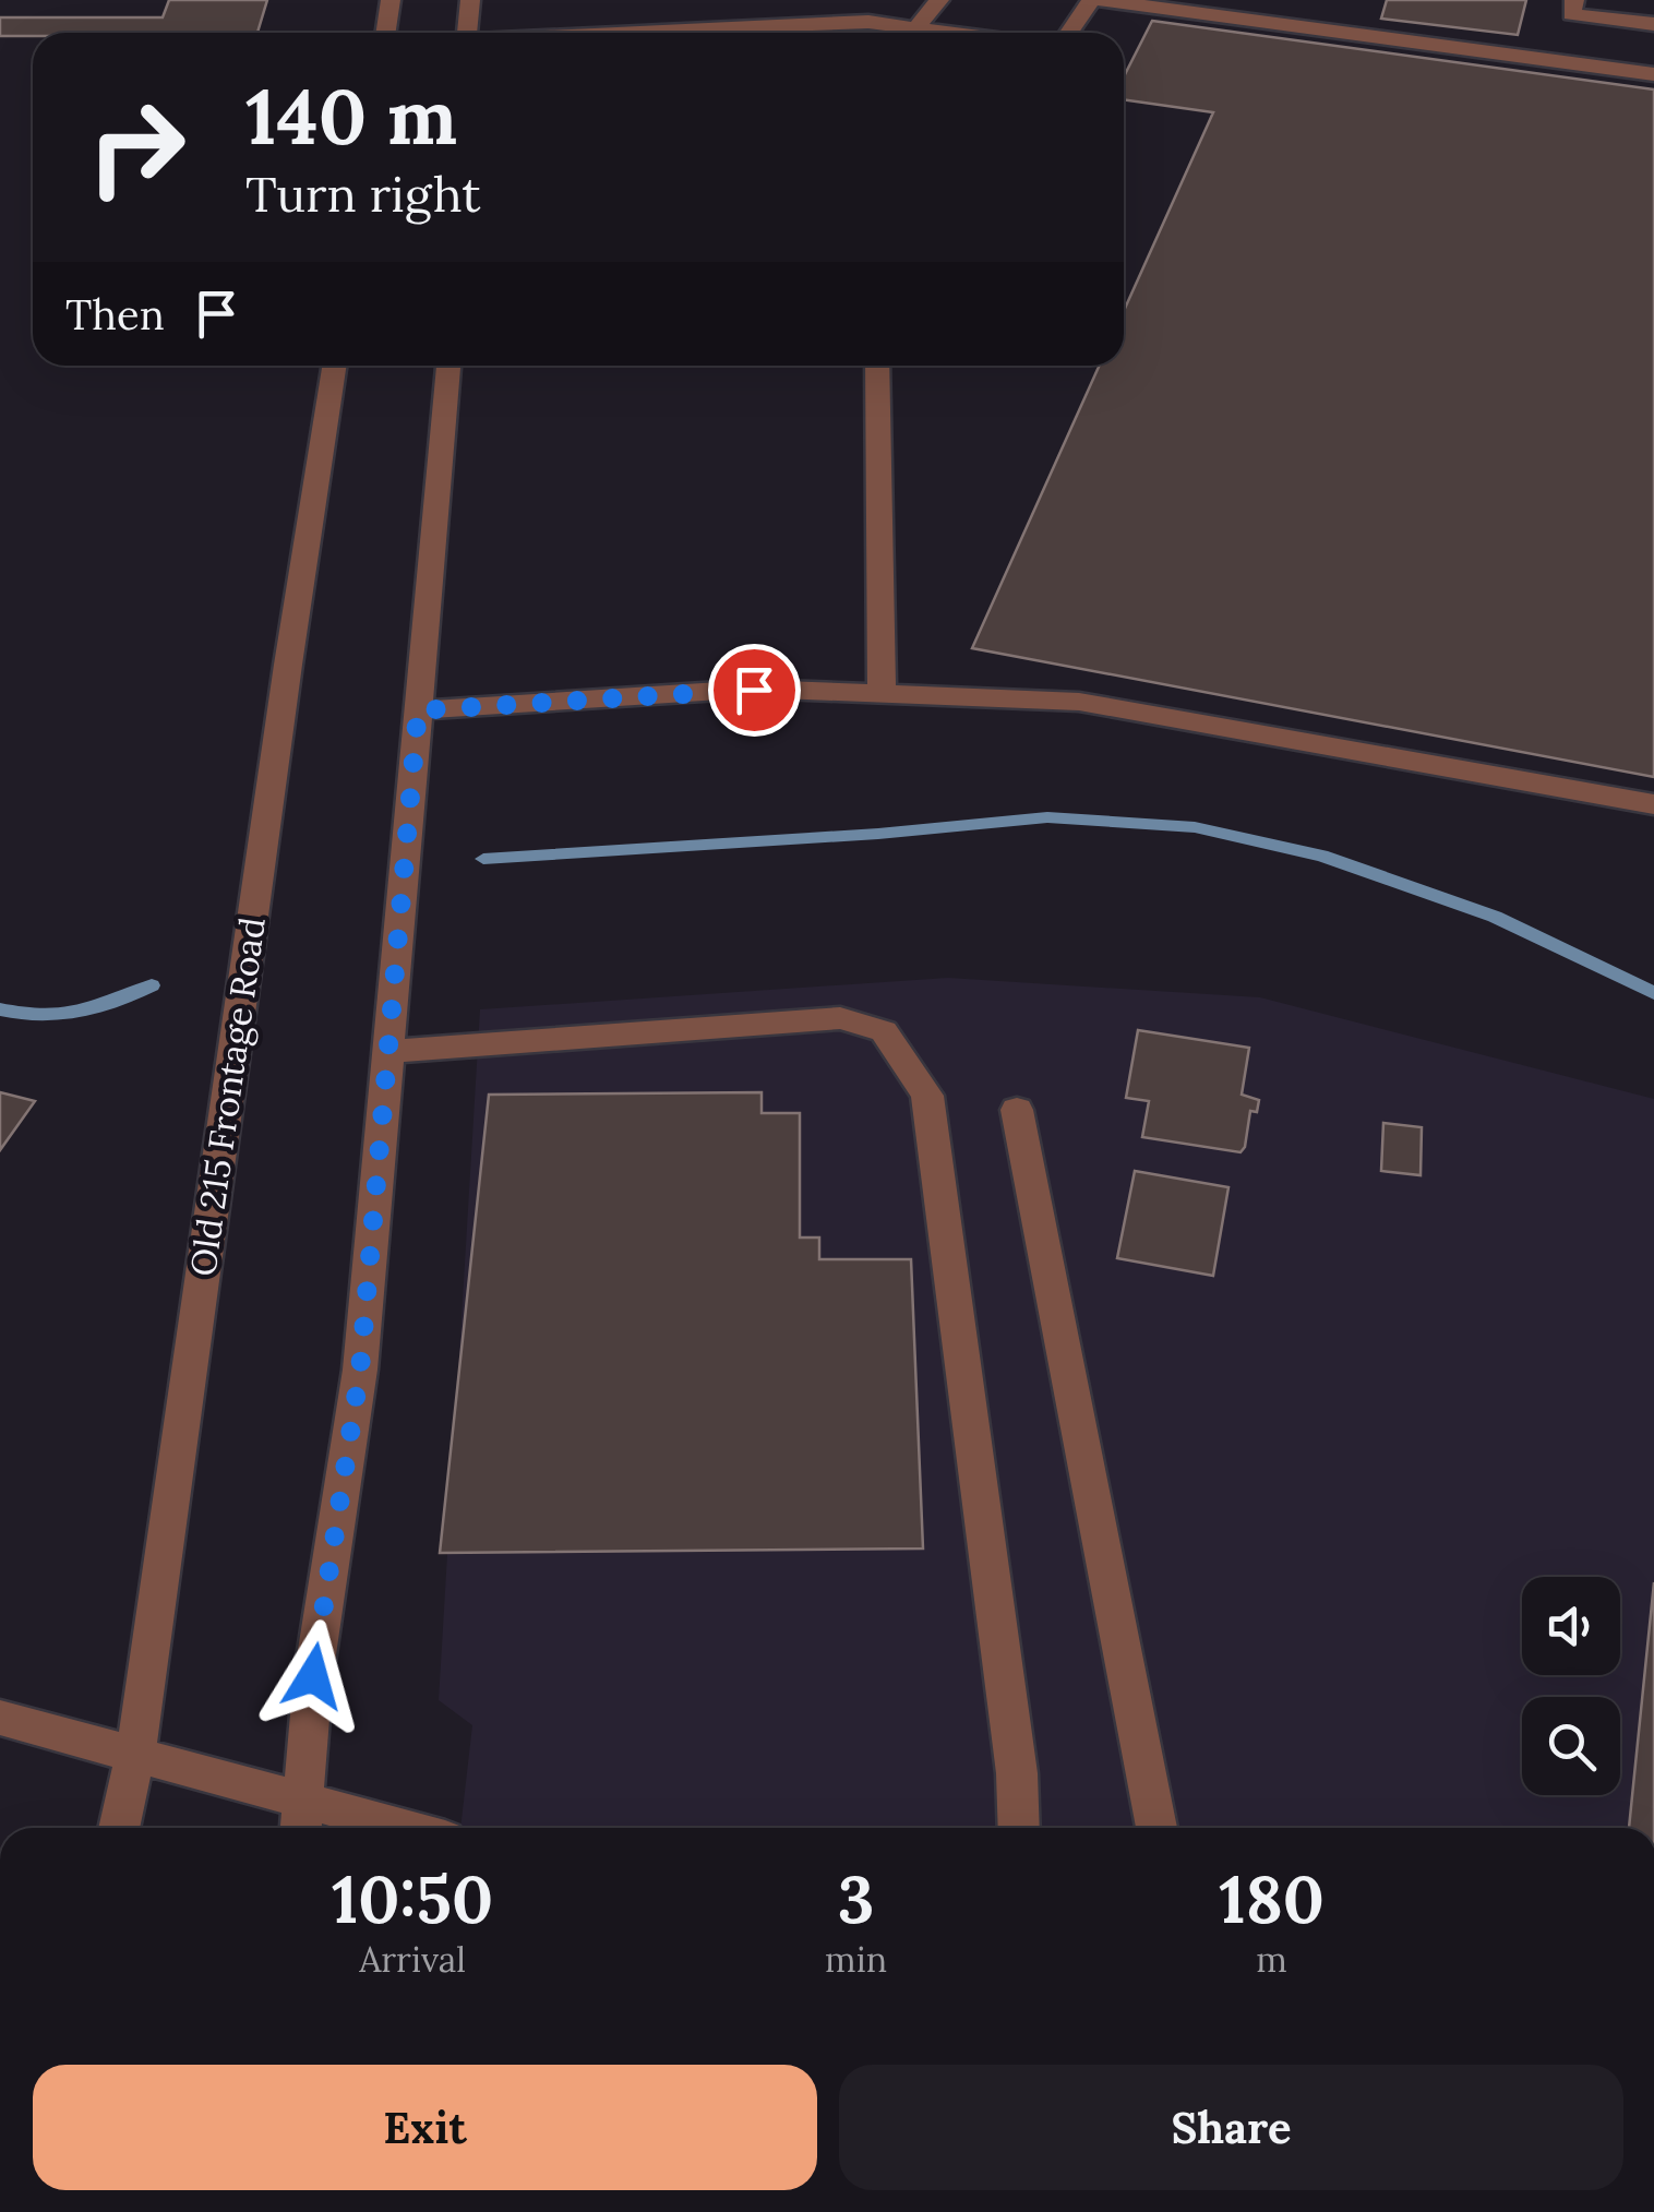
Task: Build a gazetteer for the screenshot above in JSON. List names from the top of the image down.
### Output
{
  "streets": {
    "street": ["Old 215 Frontage Road"]
  },
  "page": {
    "turn": ["140 m", "Turn right"],
    "then": "Then",
    "eta": [
      "10:50",
      "Arrival",
      "3",
      "min",
      "180",
      "m"
    ],
    "buttons": ["Exit", "Share"]
  }
}
